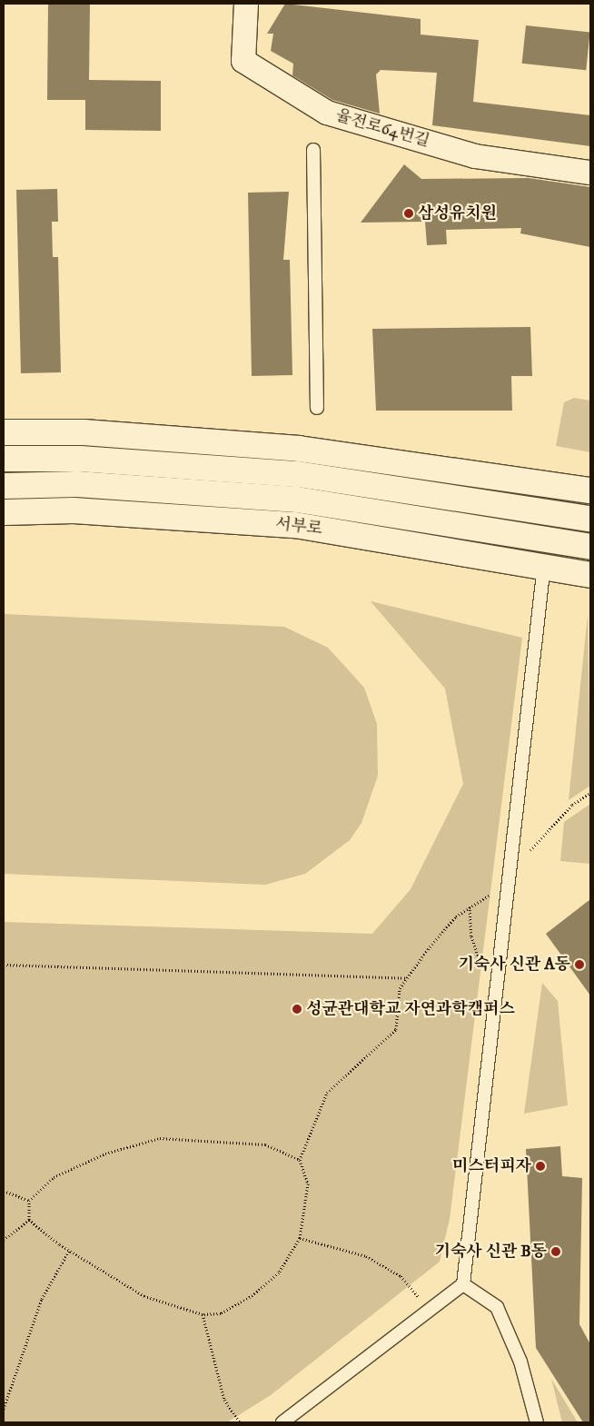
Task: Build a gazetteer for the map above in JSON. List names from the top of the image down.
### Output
{
  "streets": {
    "street": ["율전로64번길", "서부로"]
  },
  "places": [
    "삼성유치원",
    "기숙사 신관 A동",
    "성균관대학교 자연과학캠퍼스",
    "미스터피자",
    "기숙사 신관 B동"
  ]
}
